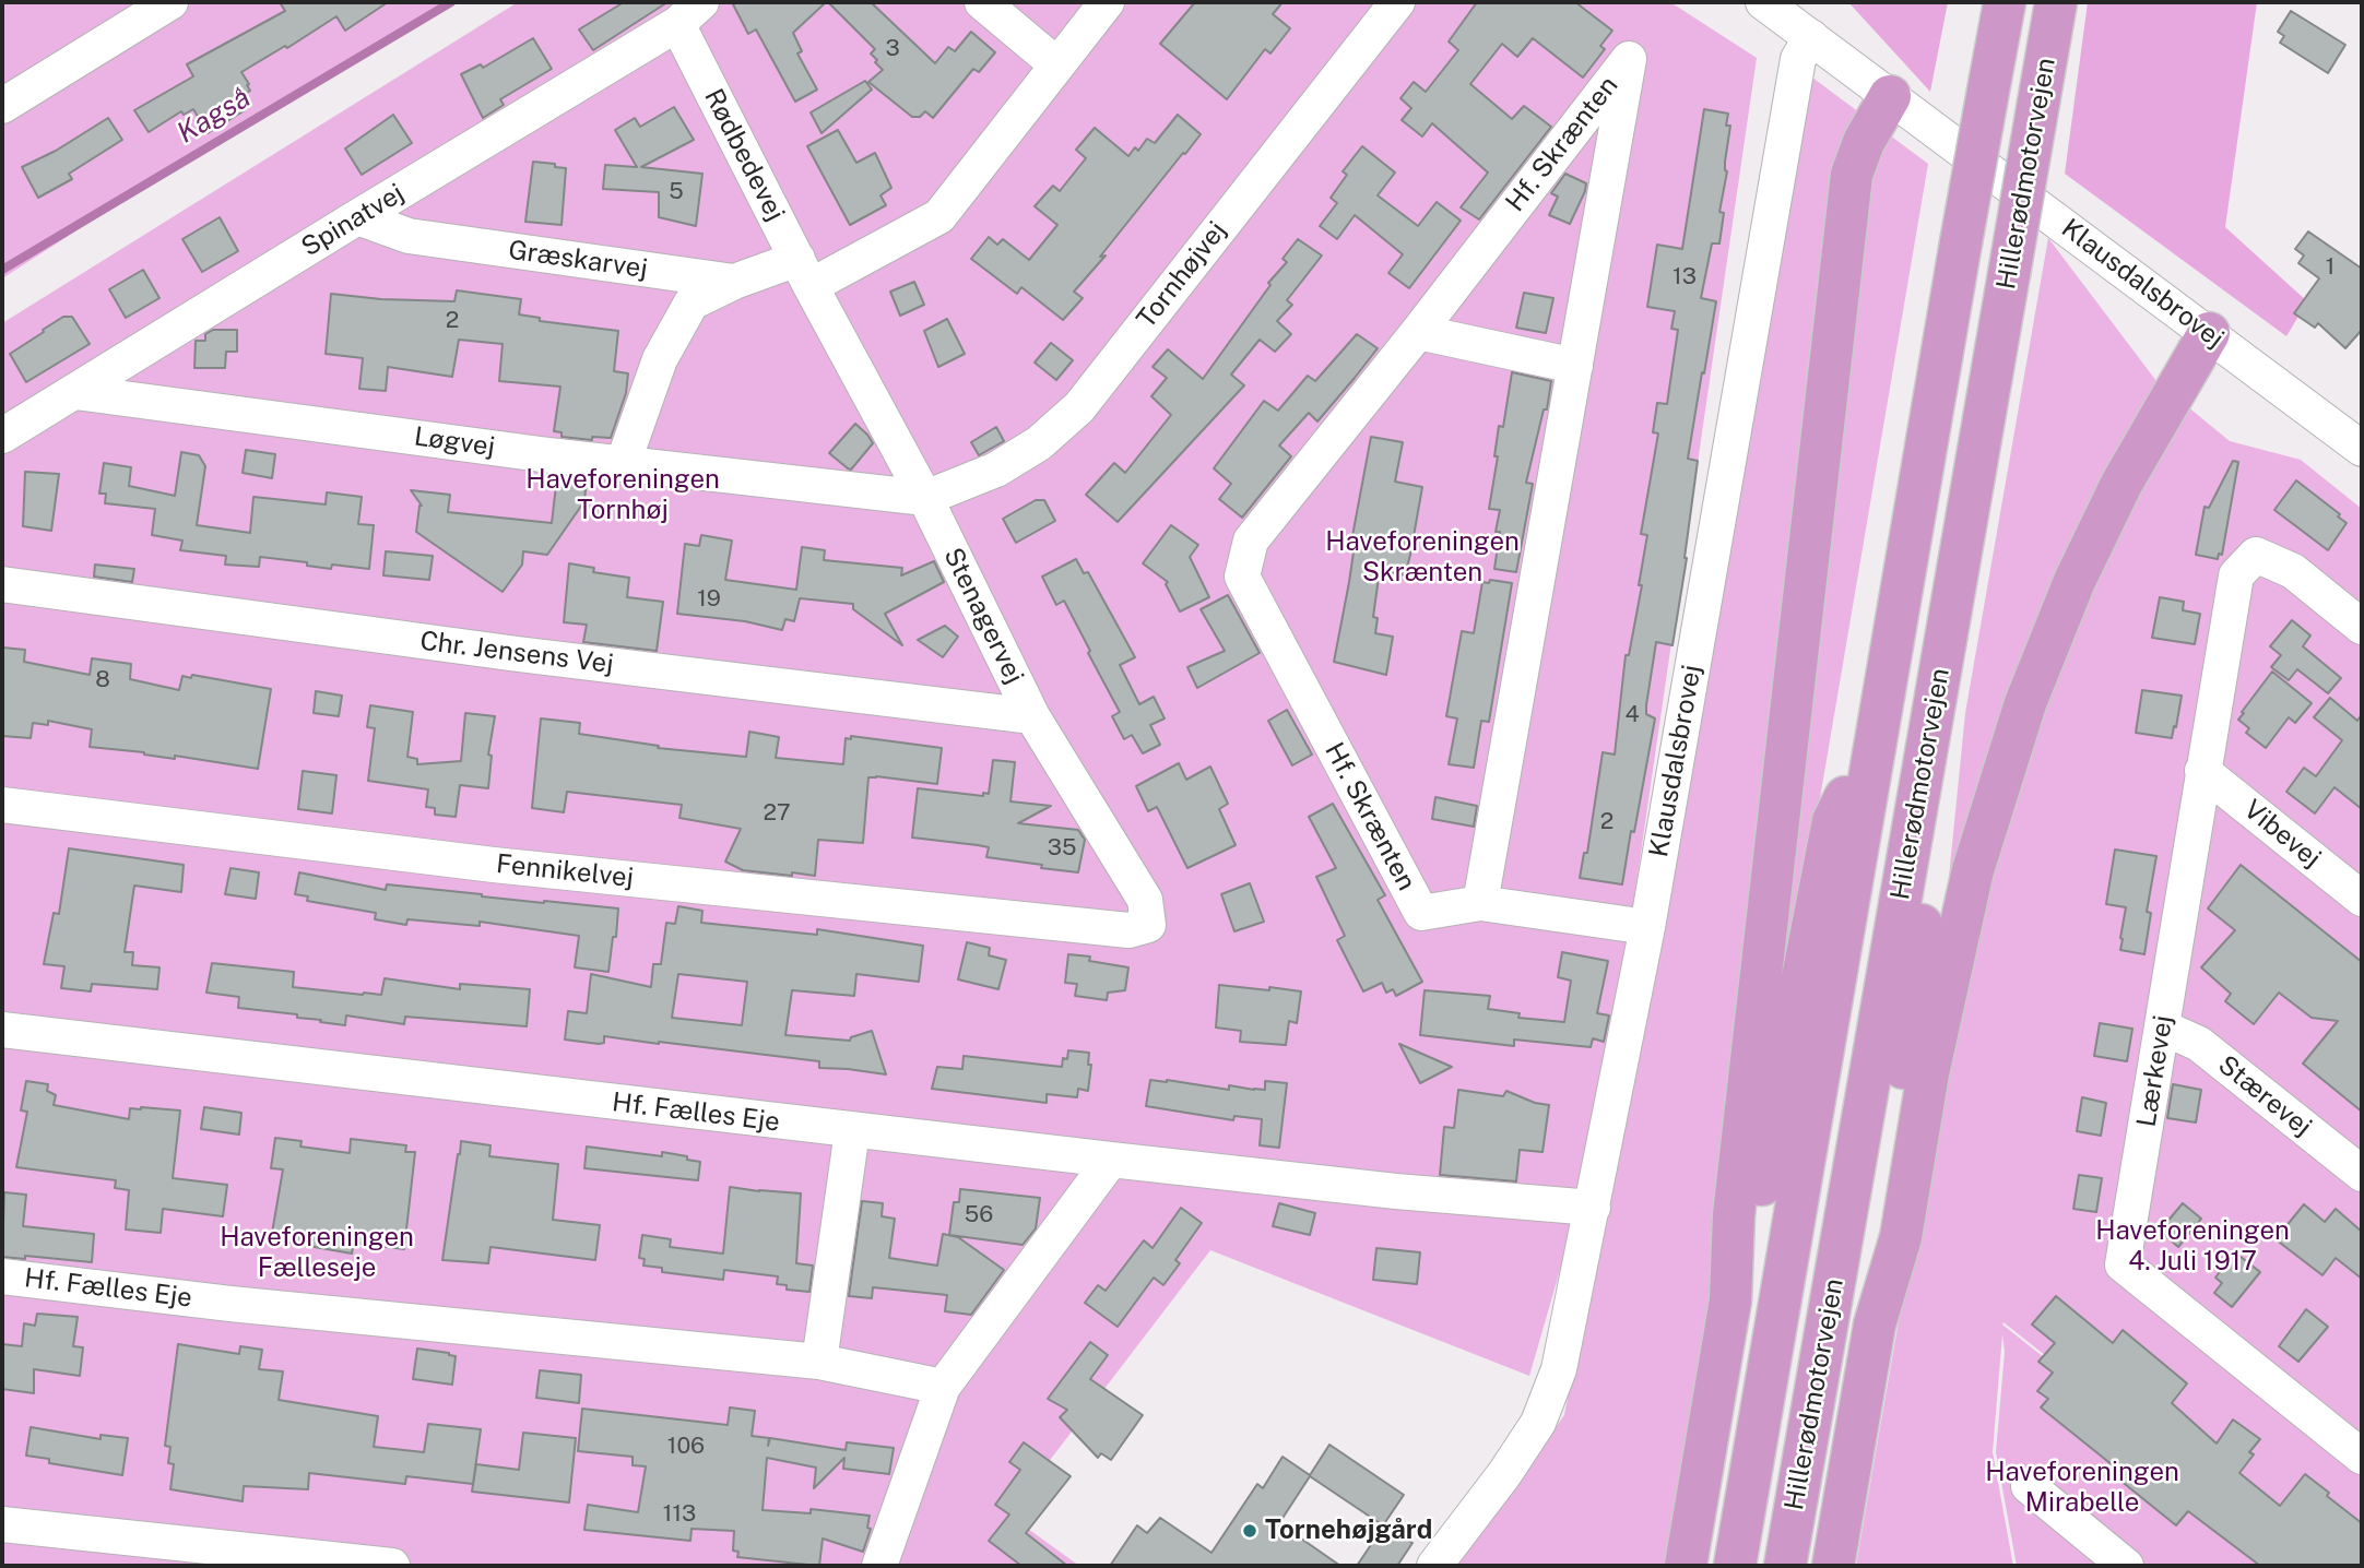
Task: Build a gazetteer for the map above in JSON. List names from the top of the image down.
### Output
{
  "streets": {
    "highway": ["Hillerødmotorvejen"],
    "street": [
      "Hf. Skrænten",
      "Rødbedevej",
      "Spinatvej",
      "Græskarvej",
      "Tornhøjvej",
      "Klausdalsbrovej",
      "Løgvej",
      "Stenagervej",
      "Chr. Jensens Vej",
      "Vibevej",
      "Fennikelvej",
      "Lærkevej",
      "Stærevej",
      "Hf. Fælles Eje"
    ]
  },
  "crossings": [
    ["Rødbedevej", "Spinatvej"],
    ["Rødbedevej", "Græskarvej"],
    ["Rødbedevej", "Stenagervej"],
    ["Spinatvej", "Græskarvej"],
    ["Spinatvej", "Løgvej"],
    ["Græskarvej", "Stenagervej"],
    ["Tornhøjvej", "Løgvej"],
    ["Tornhøjvej", "Stenagervej"],
    ["Klausdalsbrovej", "Hf. Fælles Eje"],
    ["Løgvej", "Stenagervej"],
    ["Stenagervej", "Chr. Jensens Vej"],
    ["Stenagervej", "Fennikelvej"],
    ["Vibevej", "Lærkevej"],
    ["Lærkevej", "Stærevej"]
  ],
  "water": ["Kagså"],
  "parks": [
    "Haveforeningen Tornhøj",
    "Haveforeningen Skrænten",
    "Haveforeningen 4. Juli 1917",
    "Haveforeningen Fælleseje",
    "Haveforeningen Mirabelle"
  ],
  "places": ["Tornehøjgård"],
  "house_numbers": [
    "3",
    "5",
    "1",
    "13",
    "2",
    "19",
    "8",
    "4",
    "27",
    "2",
    "35",
    "56",
    "106",
    "113"
  ]
}
